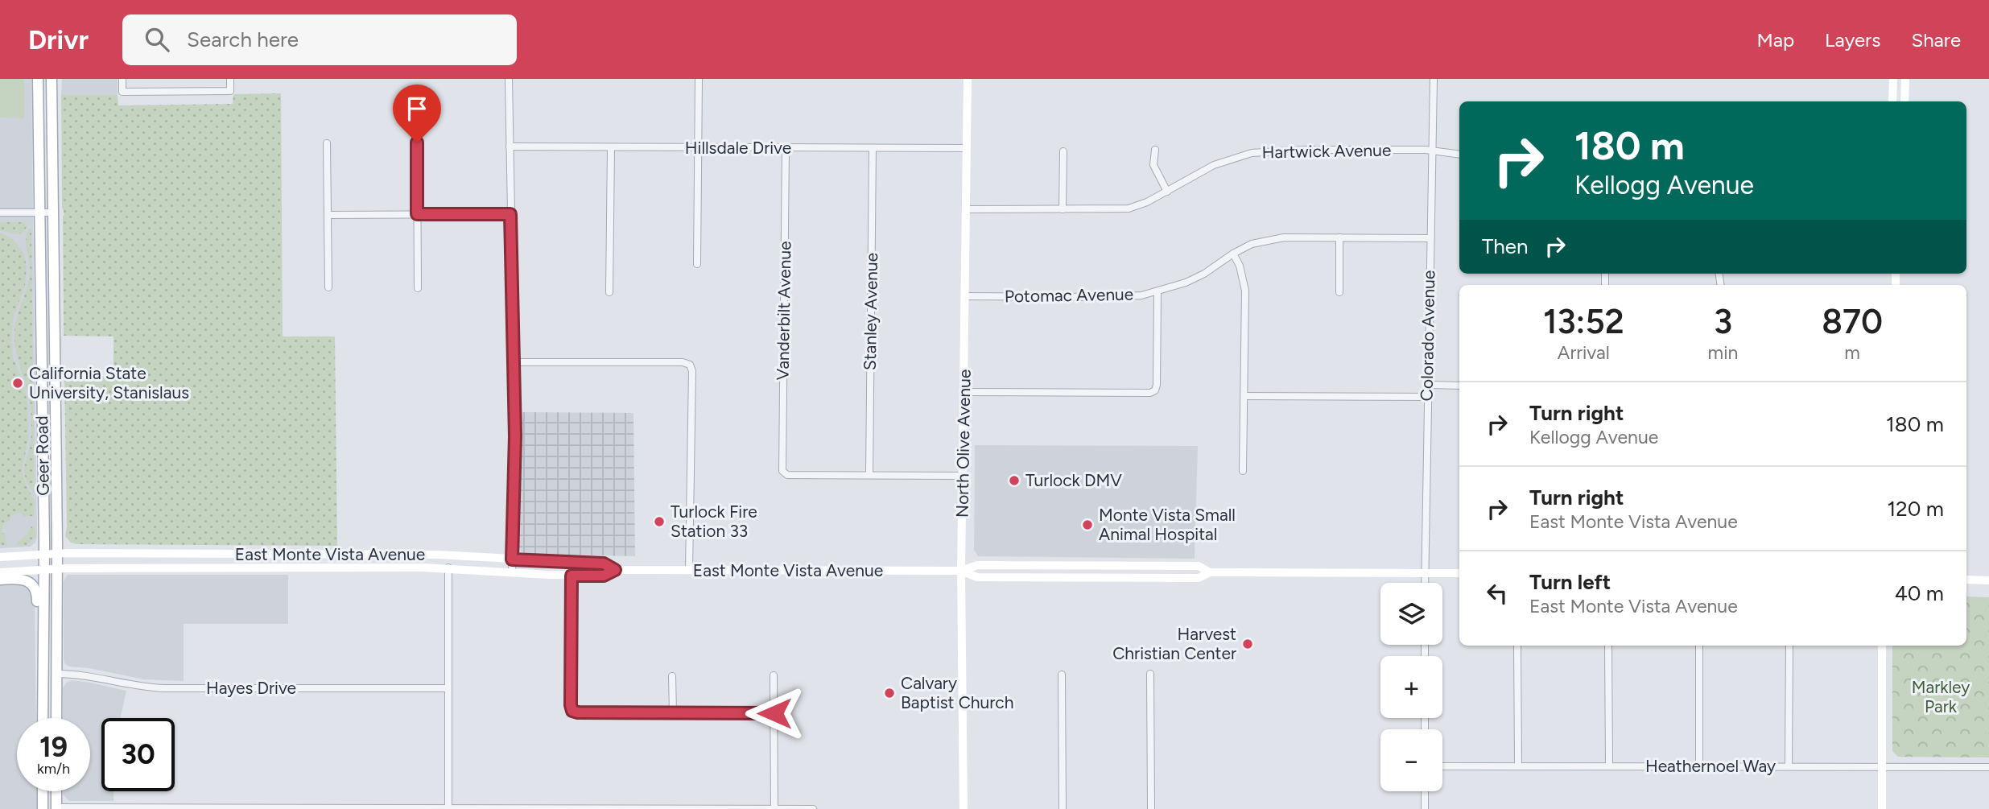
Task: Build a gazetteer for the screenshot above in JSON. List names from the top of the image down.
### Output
{
  "streets": {
    "main road": ["North Olive Avenue", "Geer Road", "East Monte Vista Avenue"],
    "street": [
      "Hillsdale Drive",
      "Hartwick Avenue",
      "Potomac Avenue",
      "Vanderbilt Avenue",
      "Stanley Avenue",
      "Colorado Avenue",
      "Hayes Drive",
      "Heathernoel Way"
    ]
  },
  "crossings": [
    ["Hillsdale Drive", "Vanderbilt Avenue"],
    ["Hillsdale Drive", "Stanley Avenue"],
    ["Hillsdale Drive", "North Olive Avenue"],
    ["Hartwick Avenue", "Colorado Avenue"],
    ["Hartwick Avenue", "North Olive Avenue"],
    ["Potomac Avenue", "Colorado Avenue"],
    ["Potomac Avenue", "North Olive Avenue"],
    ["Vanderbilt Avenue", "Stanley Avenue"],
    ["Colorado Avenue", "East Monte Vista Avenue"],
    ["North Olive Avenue", "East Monte Vista Avenue"],
    ["Geer Road", "East Monte Vista Avenue"],
    ["Geer Road", "Hayes Drive"]
  ],
  "parks": ["Markley Park"],
  "places": [
    "California State University, Stanislaus",
    "Turlock DMV",
    "Turlock Fire Station 33",
    "Monte Vista Small Animal Hospital",
    "Harvest Christian Center",
    "Calvary Baptist Church"
  ],
  "page": {
    "header": "Drivr",
    "search": "Search here",
    "nav": ["Map", "Layers", "Share"],
    "turn": ["180 m", "Kellogg Avenue"],
    "then": "Then",
    "eta": [
      "13:52",
      "Arrival",
      "3",
      "min",
      "870",
      "m"
    ],
    "list": [
      {
        "name": "Turn right",
        "note": "Kellogg Avenue",
        "value": "180 m"
      },
      {
        "name": "Turn right",
        "note": "East Monte Vista Avenue",
        "value": "120 m"
      },
      {
        "name": "Turn left",
        "note": "East Monte Vista Avenue",
        "value": "40 m"
      }
    ],
    "map_buttons": ["+", "−"],
    "speed": "19 km/h",
    "limit": "30"
  }
}
